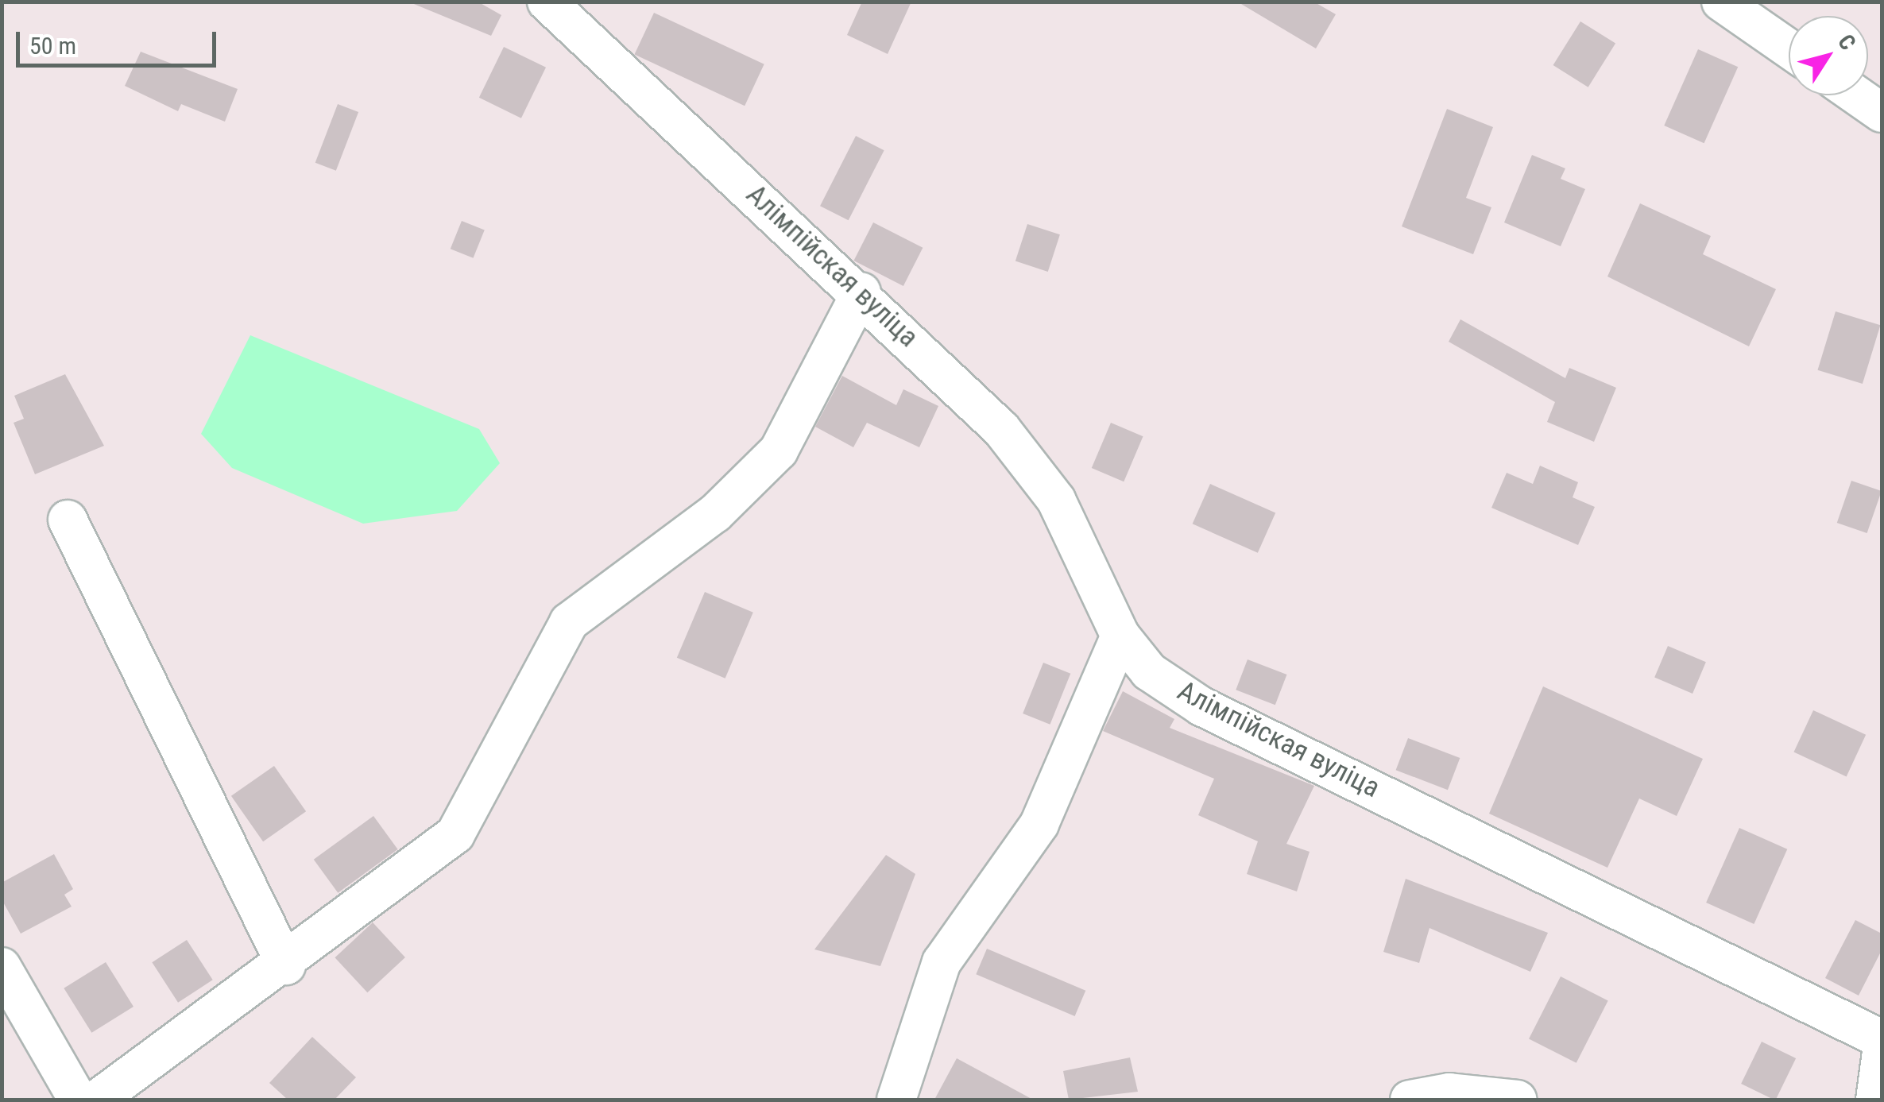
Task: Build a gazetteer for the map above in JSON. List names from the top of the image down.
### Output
{
  "streets": {
    "street": ["Алімпійская вуліца"]
  },
  "scale_bar": "50 m",
  "north": "top right"
}
